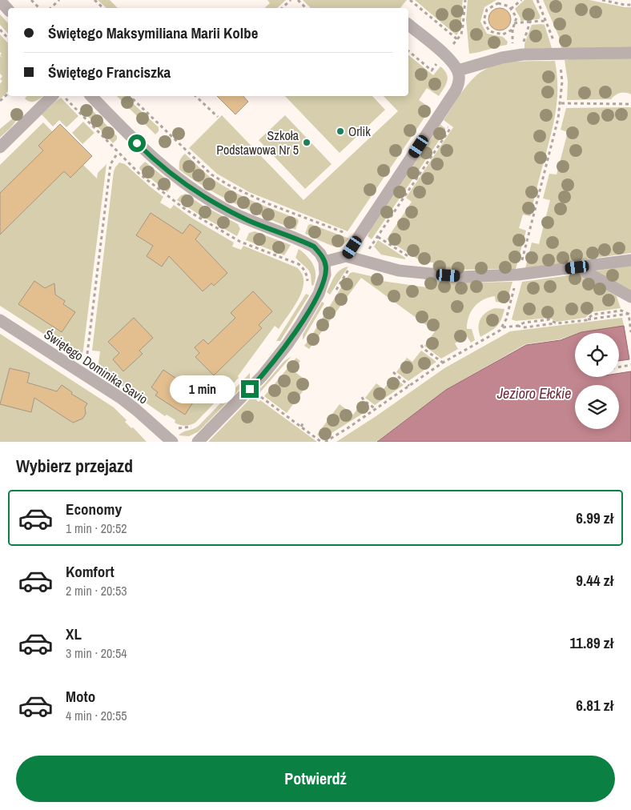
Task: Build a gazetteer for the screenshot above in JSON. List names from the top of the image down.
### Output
{
  "streets": {
    "street": ["Świętego Dominika Savio"]
  },
  "water": ["Jezioro Ełckie"],
  "places": ["Orlik", "Szkoła Podstawowa Nr 5"],
  "page": {
    "banner": ["Świętego Maksymiliana Marii Kolbe", "Świętego Franciszka"],
    "bubble": "1 min",
    "heading": "Wybierz przejazd",
    "list": [
      {
        "name": "Economy",
        "note": "1 min · 20:52",
        "value": "6.99 zł"
      },
      {
        "name": "Komfort",
        "note": "2 min · 20:53",
        "value": "9.44 zł"
      },
      {
        "name": "XL",
        "note": "3 min · 20:54",
        "value": "11.89 zł"
      },
      {
        "name": "Moto",
        "note": "4 min · 20:55",
        "value": "6.81 zł"
      }
    ],
    "buttons": "Potwierdź"
  }
}
